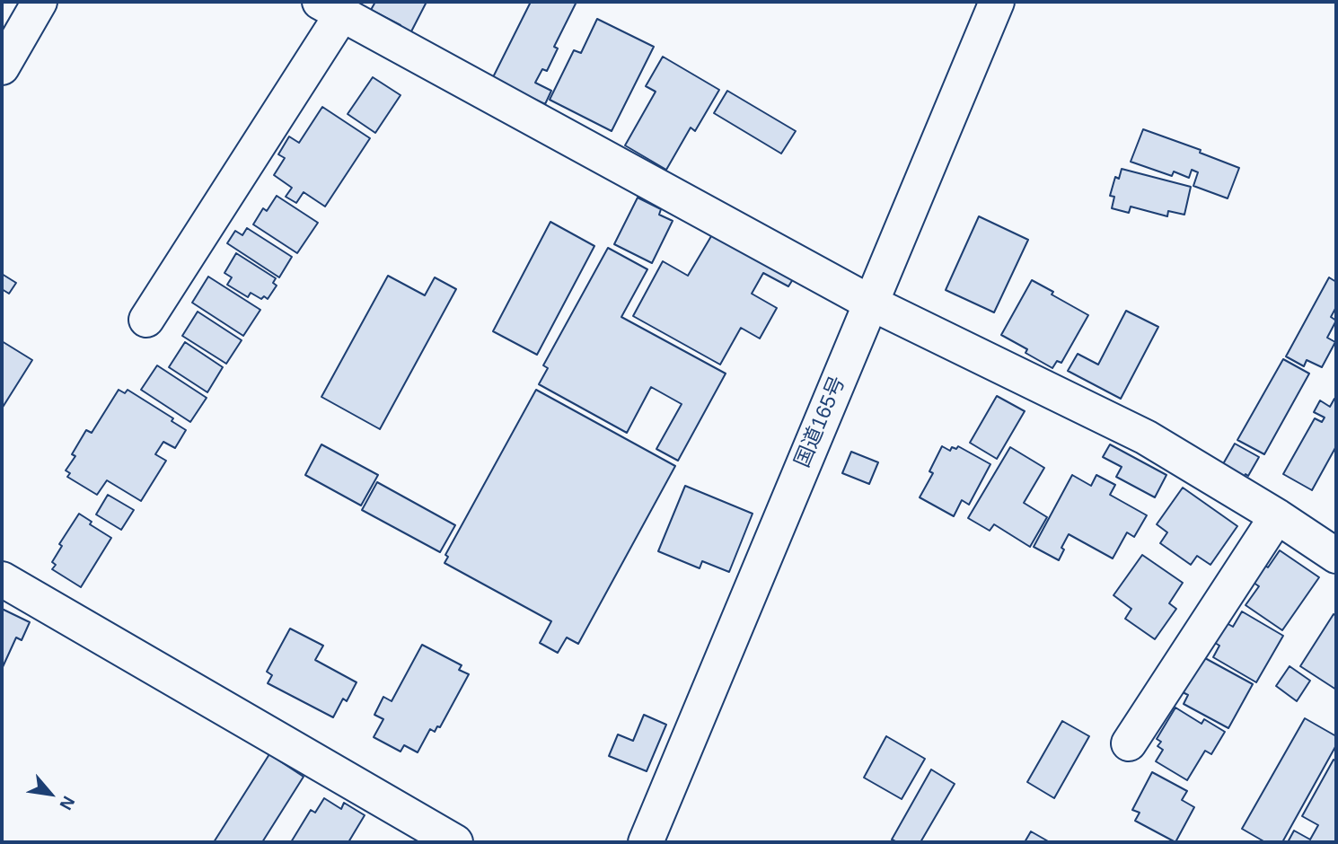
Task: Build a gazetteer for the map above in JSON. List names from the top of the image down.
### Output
{
  "streets": {
    "main road": ["国道165号"]
  },
  "north": "bottom right"
}
